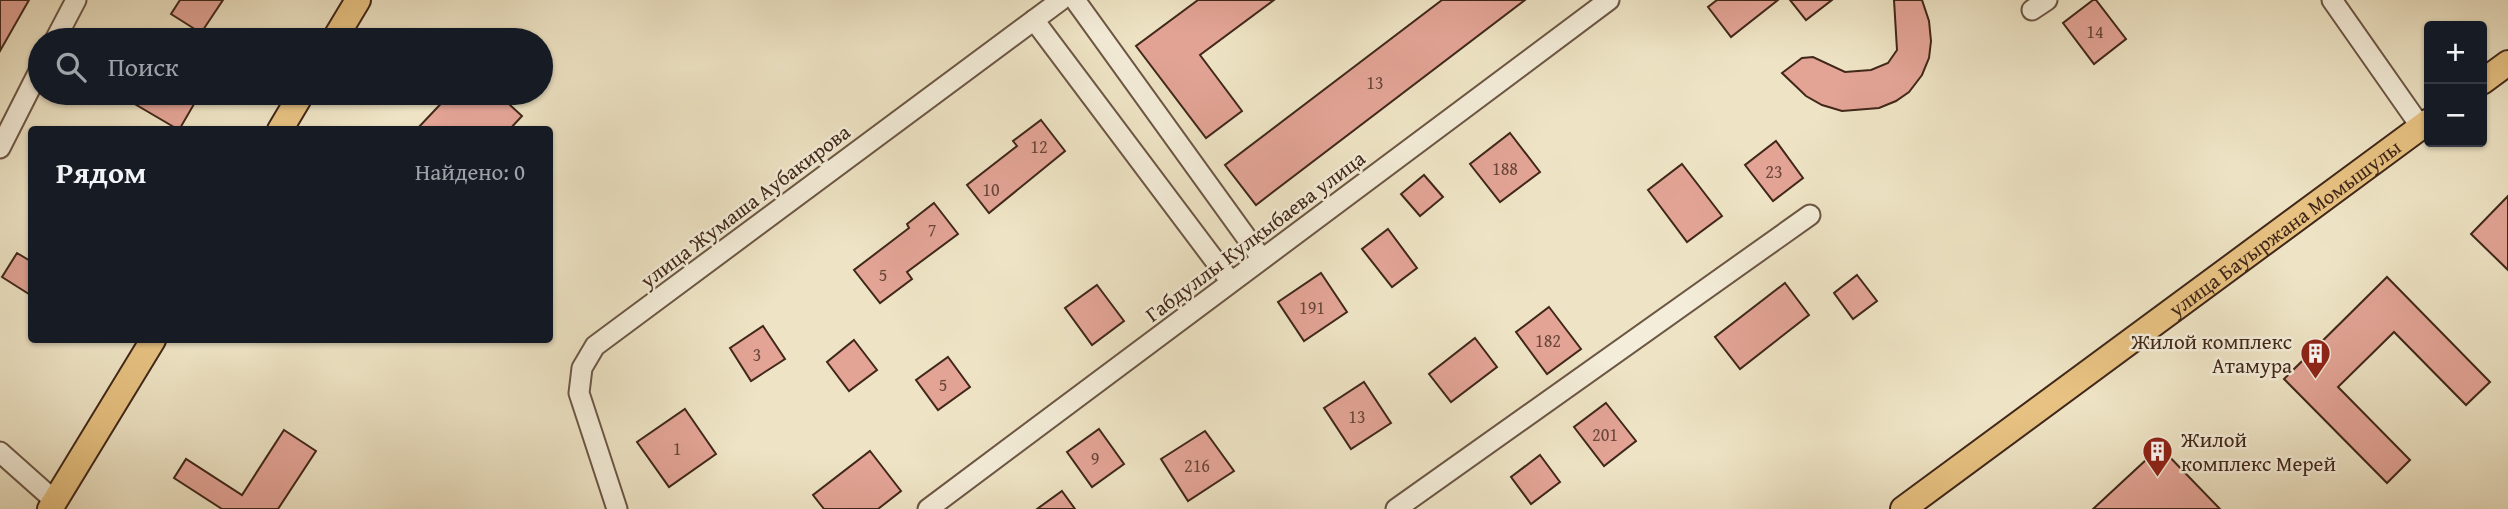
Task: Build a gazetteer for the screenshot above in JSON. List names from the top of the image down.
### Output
{
  "streets": {
    "main road": ["улица Бауыржана Момышулы"],
    "street": ["улица Жумаша Аубакирова", "Габдуллы Кулкыбаева улица"]
  },
  "places": {
    "building": ["Жилой комплекс Атамура", "Жилой комплекс Мерей"]
  },
  "house_numbers": [
    "14",
    "13",
    "12",
    "188",
    "23",
    "10",
    "7",
    "5",
    "191",
    "182",
    "3",
    "5",
    "13",
    "201",
    "1",
    "9",
    "216"
  ],
  "page": {
    "map_buttons": ["+", "−"],
    "search": "Поиск",
    "heading": ["Рядом", "Найдено: 0"]
  }
}
